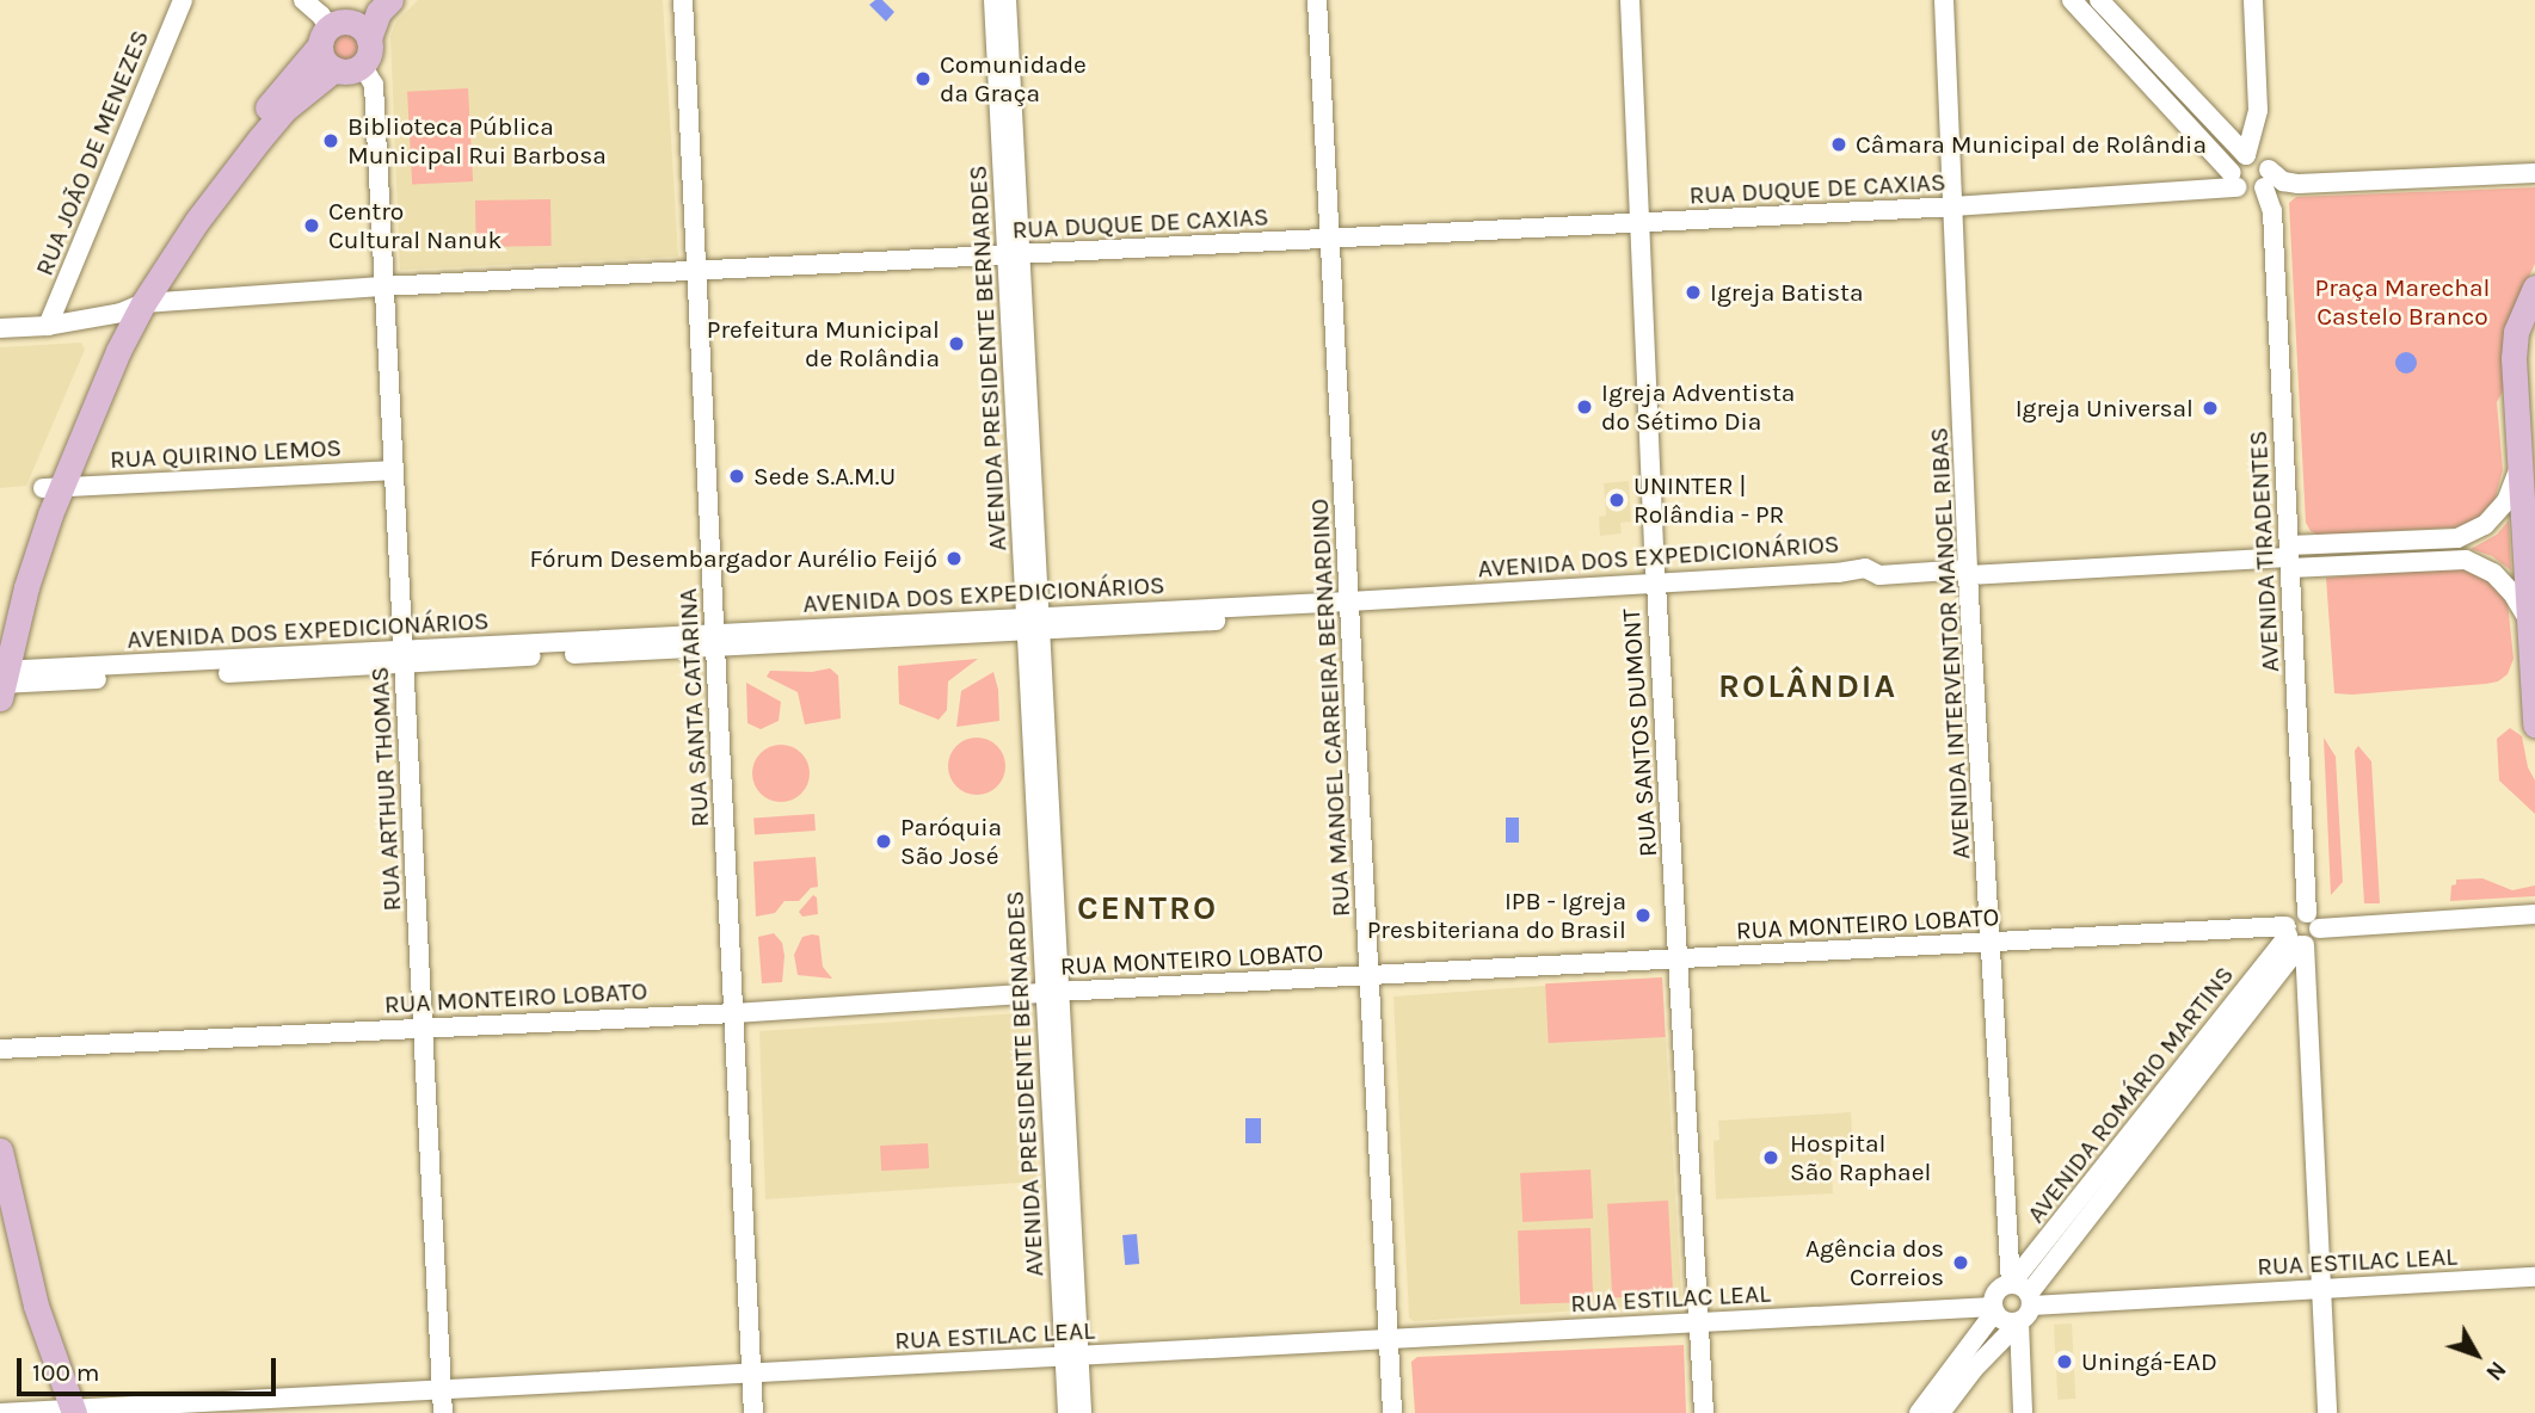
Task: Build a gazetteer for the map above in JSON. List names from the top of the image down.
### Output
{
  "streets": {
    "street": [
      "RUA JOÃO DE MENEZES",
      "RUA DUQUE DE CAXIAS",
      "AVENIDA PRESIDENTE BERNARDES",
      "RUA QUIRINO LEMOS",
      "AVENIDA TIRADENTES",
      "AVENIDA DOS EXPEDICIONÁRIOS",
      "AVENIDA INTERVENTOR MANOEL RIBAS",
      "RUA SANTA CATARINA",
      "RUA MANOEL CARREIRA BERNARDINO",
      "RUA SANTOS DUMONT",
      "RUA ARTHUR THOMAS",
      "RUA MONTEIRO LOBATO",
      "AVENIDA ROMÁRIO MARTINS",
      "RUA ESTILAC LEAL"
    ]
  },
  "crossings": [
    ["RUA JOÃO DE MENEZES", "RUA DUQUE DE CAXIAS"],
    ["RUA DUQUE DE CAXIAS", "AVENIDA PRESIDENTE BERNARDES"],
    ["RUA DUQUE DE CAXIAS", "AVENIDA TIRADENTES"],
    ["RUA DUQUE DE CAXIAS", "AVENIDA INTERVENTOR MANOEL RIBAS"],
    ["RUA DUQUE DE CAXIAS", "RUA SANTA CATARINA"],
    ["RUA DUQUE DE CAXIAS", "RUA MANOEL CARREIRA BERNARDINO"],
    ["RUA DUQUE DE CAXIAS", "RUA SANTOS DUMONT"],
    ["RUA DUQUE DE CAXIAS", "RUA ARTHUR THOMAS"],
    ["AVENIDA PRESIDENTE BERNARDES", "AVENIDA DOS EXPEDICIONÁRIOS"],
    ["AVENIDA PRESIDENTE BERNARDES", "RUA MONTEIRO LOBATO"],
    ["AVENIDA PRESIDENTE BERNARDES", "RUA ESTILAC LEAL"],
    ["RUA QUIRINO LEMOS", "RUA ARTHUR THOMAS"],
    ["AVENIDA TIRADENTES", "AVENIDA DOS EXPEDICIONÁRIOS"],
    ["AVENIDA TIRADENTES", "AVENIDA ROMÁRIO MARTINS"],
    ["AVENIDA DOS EXPEDICIONÁRIOS", "AVENIDA INTERVENTOR MANOEL RIBAS"],
    ["AVENIDA DOS EXPEDICIONÁRIOS", "RUA SANTA CATARINA"],
    ["AVENIDA DOS EXPEDICIONÁRIOS", "RUA MANOEL CARREIRA BERNARDINO"],
    ["AVENIDA DOS EXPEDICIONÁRIOS", "RUA SANTOS DUMONT"],
    ["AVENIDA DOS EXPEDICIONÁRIOS", "RUA ARTHUR THOMAS"],
    ["AVENIDA INTERVENTOR MANOEL RIBAS", "RUA MONTEIRO LOBATO"],
    ["AVENIDA INTERVENTOR MANOEL RIBAS", "AVENIDA ROMÁRIO MARTINS"],
    ["AVENIDA INTERVENTOR MANOEL RIBAS", "RUA ESTILAC LEAL"],
    ["RUA SANTA CATARINA", "RUA MONTEIRO LOBATO"],
    ["RUA SANTA CATARINA", "RUA ESTILAC LEAL"],
    ["RUA MANOEL CARREIRA BERNARDINO", "RUA MONTEIRO LOBATO"],
    ["RUA MANOEL CARREIRA BERNARDINO", "RUA ESTILAC LEAL"],
    ["RUA SANTOS DUMONT", "RUA MONTEIRO LOBATO"],
    ["RUA SANTOS DUMONT", "RUA ESTILAC LEAL"],
    ["RUA ARTHUR THOMAS", "RUA MONTEIRO LOBATO"],
    ["RUA ARTHUR THOMAS", "RUA ESTILAC LEAL"],
    ["RUA MONTEIRO LOBATO", "AVENIDA ROMÁRIO MARTINS"],
    ["AVENIDA ROMÁRIO MARTINS", "RUA ESTILAC LEAL"]
  ],
  "districts": ["ROLÂNDIA", "CENTRO"],
  "parks": ["Praça Marechal Castelo Branco"],
  "places": [
    "Comunidade da Graça",
    "Biblioteca Pública Municipal Rui Barbosa",
    "Câmara Municipal de Rolândia",
    "Centro Cultural Nanuk",
    "Igreja Batista",
    "Prefeitura Municipal de Rolândia",
    "Igreja Adventista do Sétimo Dia",
    "Igreja Universal",
    "Sede S.A.M.U",
    "UNINTER | Rolândia - PR",
    "Fórum Desembargador Aurélio Feijó",
    "Paróquia São José",
    "IPB - Igreja Presbiteriana do Brasil",
    "Hospital São Raphael",
    "Agência dos Correios",
    "Uningá-EAD"
  ],
  "scale_bar": "100 m",
  "north": "bottom right"
}
